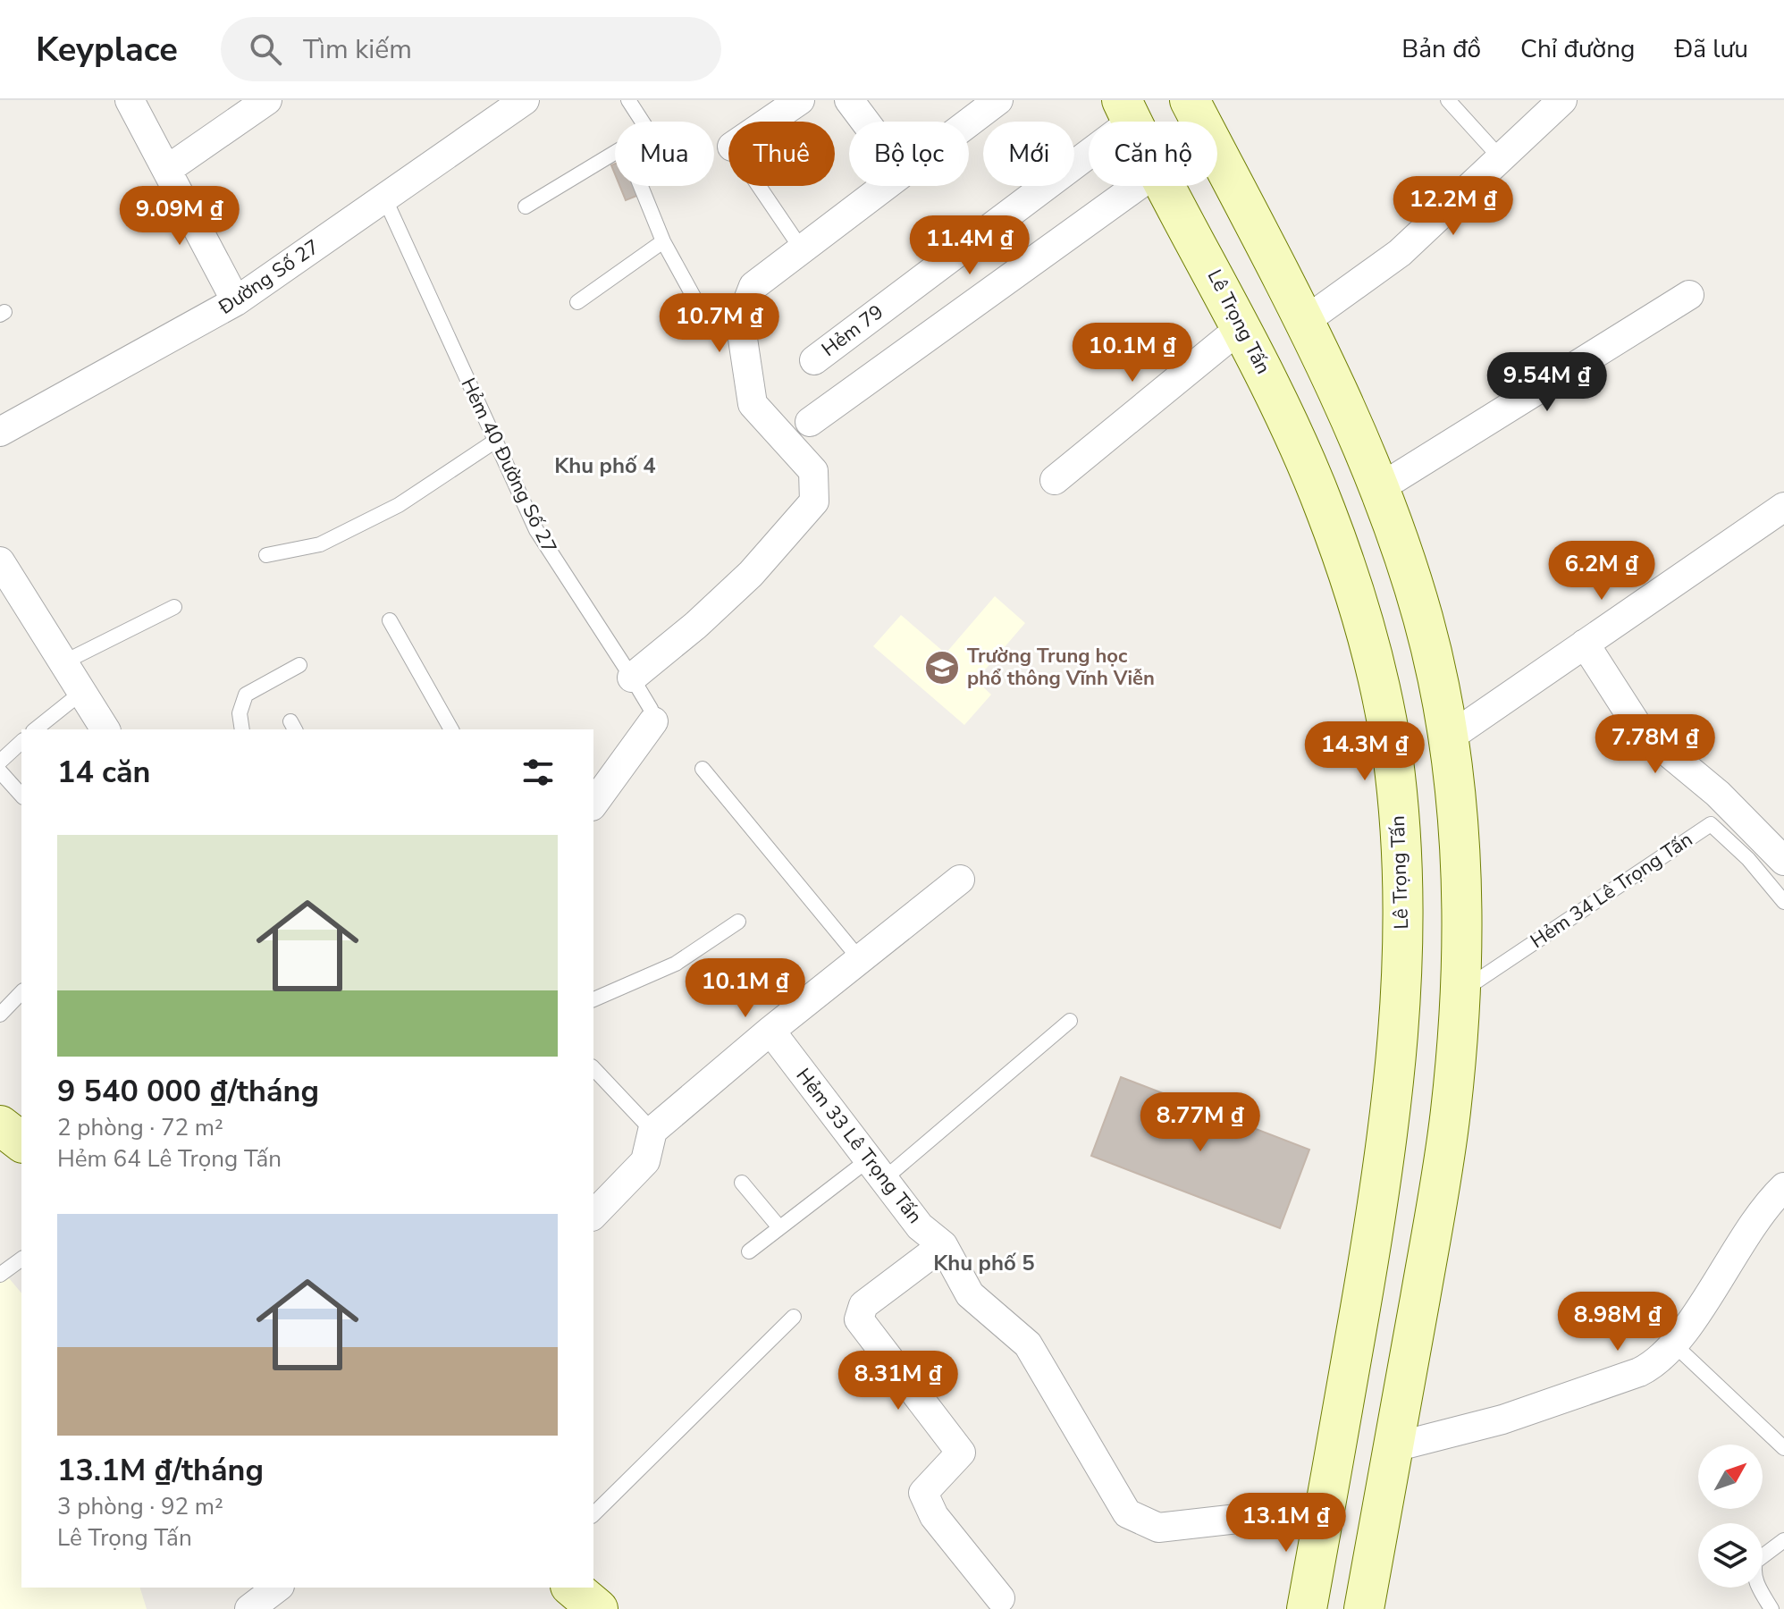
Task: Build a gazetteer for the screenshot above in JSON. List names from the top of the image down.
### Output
{
  "streets": {
    "main road": ["Lê Trọng Tấn"],
    "street": ["Đường Số 27", "Hẻm 79", "Hẻm 33 Lê Trọng Tấn"],
    "lane": ["Hẻm 40 Đường Số 27", "Hẻm 34 Lê Trọng Tấn"]
  },
  "crossings": [
    ["Đường Số 27", "Hẻm 40 Đường Số 27"],
    ["Lê Trọng Tấn", "Hẻm 33 Lê Trọng Tấn"]
  ],
  "districts": ["Khu phố 4", "Khu phố 5"],
  "places": {
    "school or university": ["Trường Trung học phổ thông Vĩnh Viễn"]
  },
  "north": "top right",
  "page": {
    "header": "Keyplace",
    "search": "Tìm kiếm",
    "nav": ["Bản đồ", "Chỉ đường", "Đã lưu"],
    "chip": [
      "Mua",
      "Thuê",
      "Bộ lọc",
      "Mới",
      "Căn hộ"
    ],
    "price": [
      "12.2M ₫",
      "9.09M ₫",
      "11.4M ₫",
      "10.7M ₫",
      "10.1M ₫",
      "9.54M ₫",
      "6.2M ₫",
      "7.78M ₫",
      "14.3M ₫",
      "10.1M ₫",
      "8.77M ₫",
      "8.98M ₫",
      "8.31M ₫",
      "13.1M ₫"
    ],
    "heading": "14 căn",
    "list": [
      {
        "name": "9 540 000 ₫/tháng",
        "note": "2 phòng · 72 m² · Hẻm 64 Lê Trọng Tấn"
      },
      {
        "name": "13.1M ₫/tháng",
        "note": "3 phòng · 92 m² · Lê Trọng Tấn"
      }
    ]
  }
}
